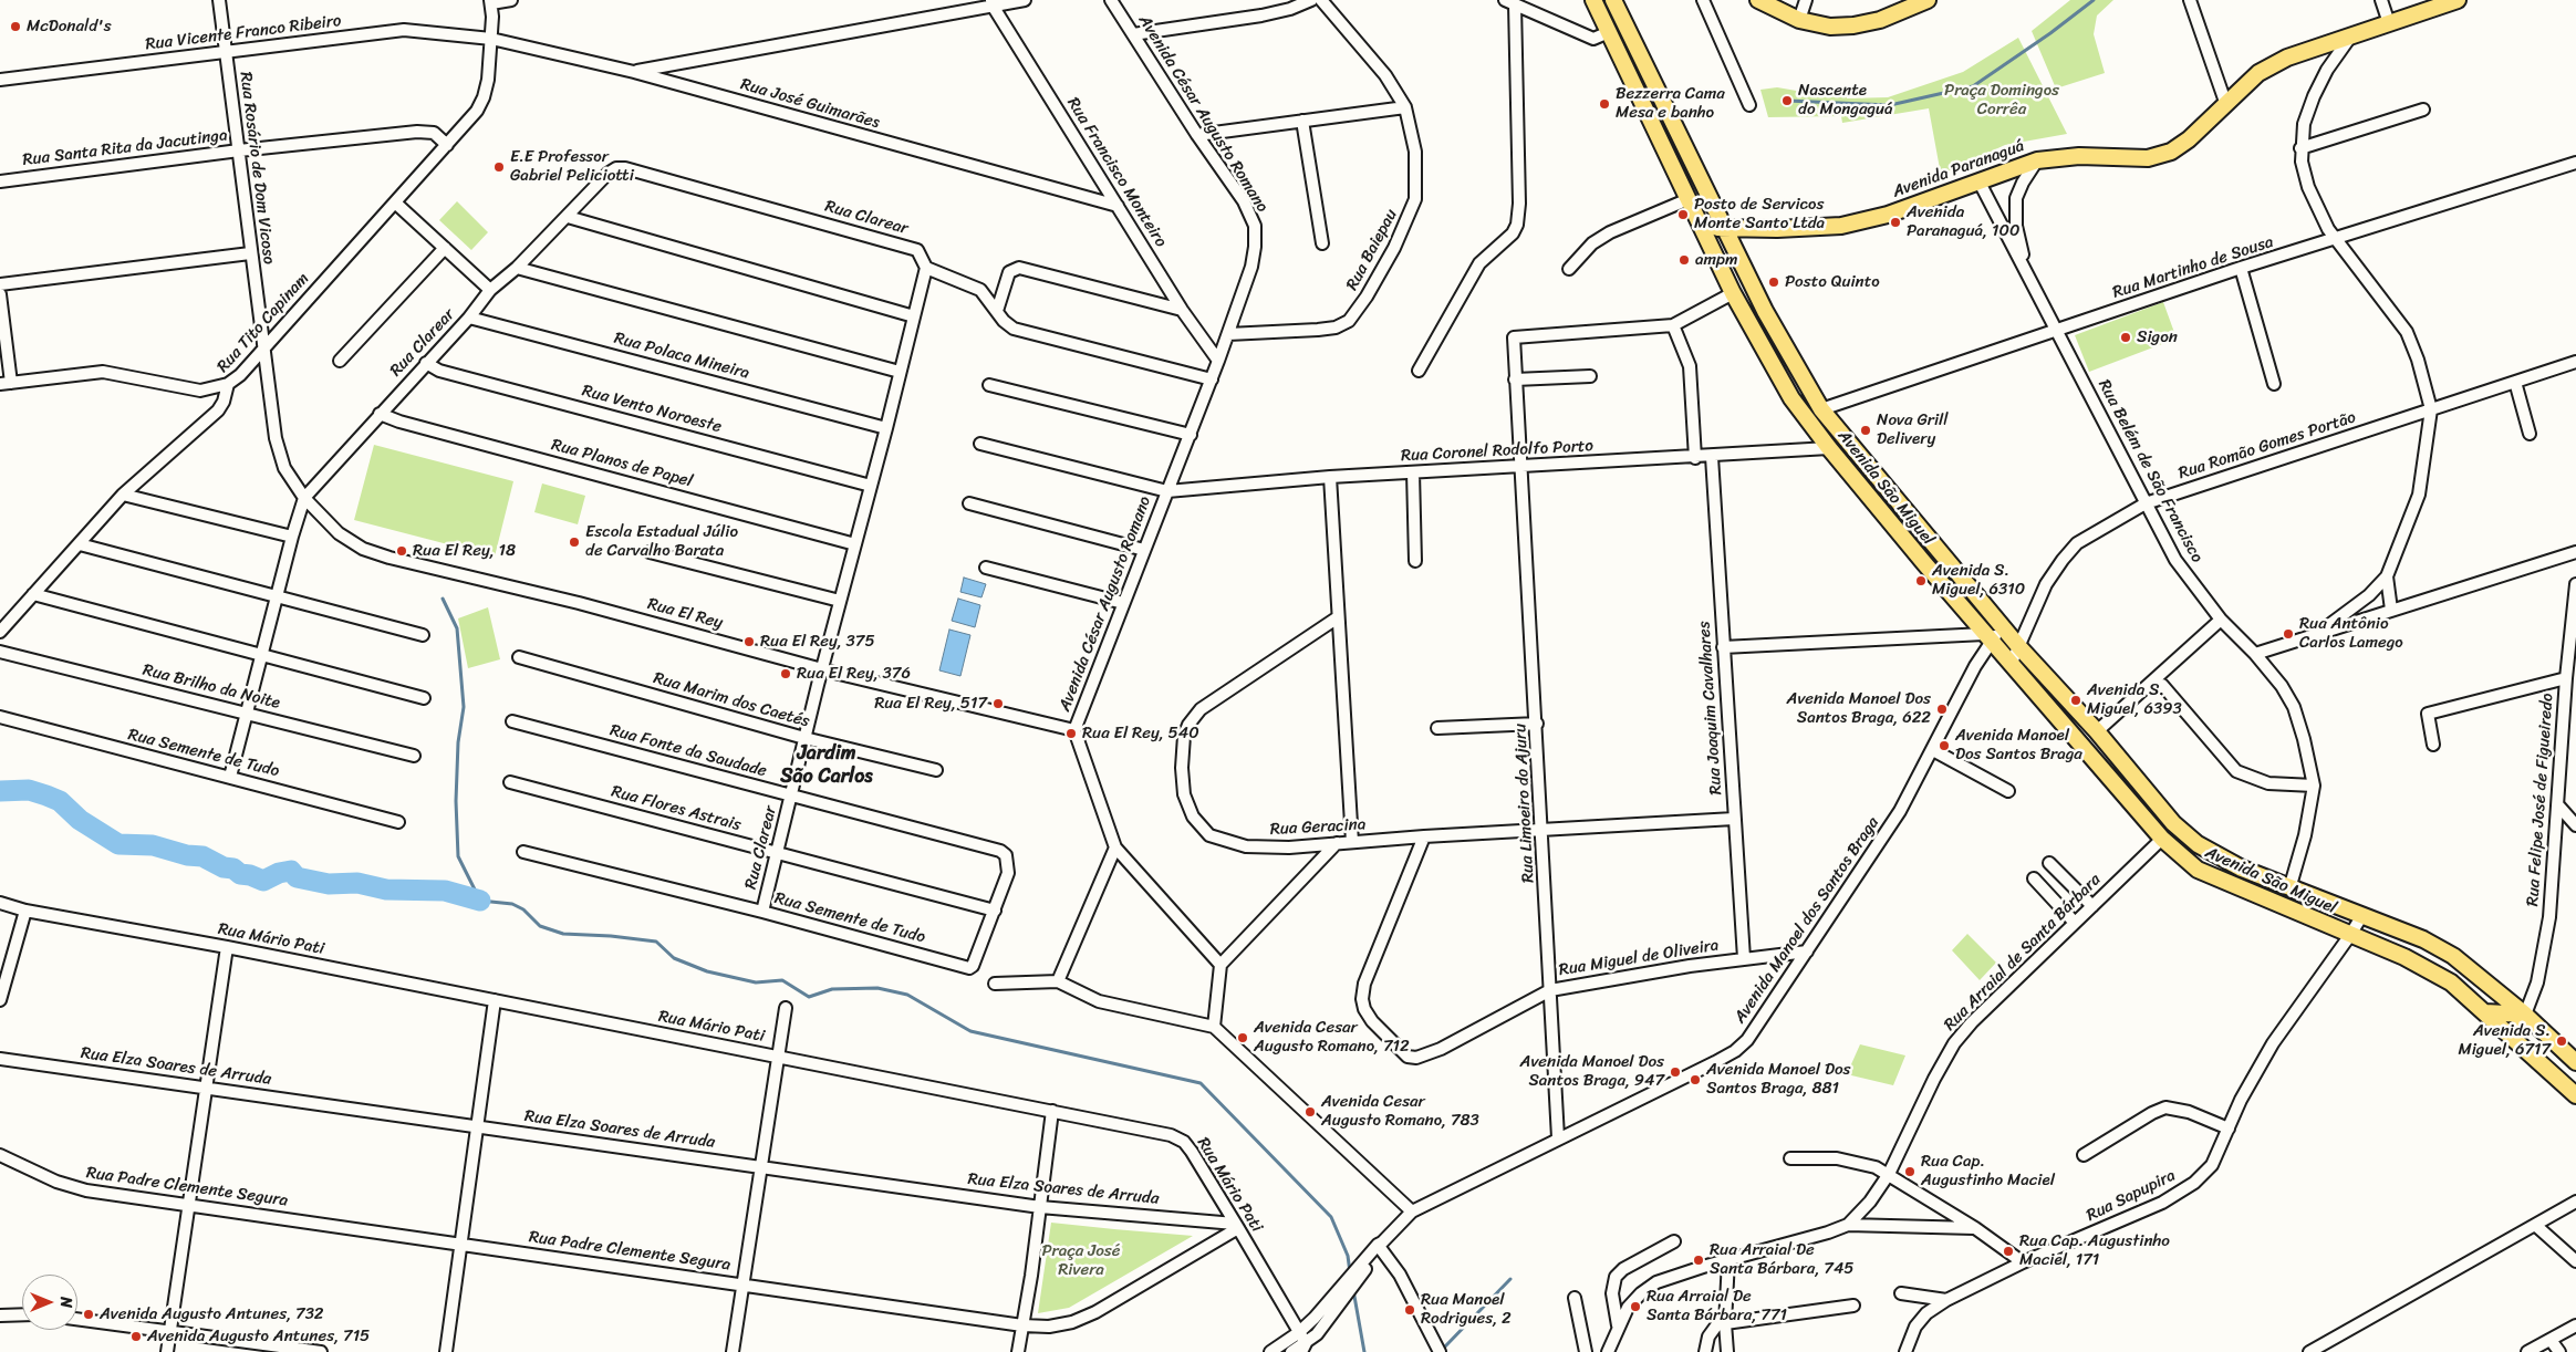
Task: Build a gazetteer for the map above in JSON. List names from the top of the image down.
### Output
{
  "streets": {
    "main road": ["Avenida Paranaguá", "Avenida São Miguel"],
    "street": [
      "Rua Vicente Franco Ribeiro",
      "Rua José Guimarães",
      "Avenida César Augusto Romano",
      "Rua Santa Rita da Jacutinga",
      "Rua Rosário de Dom Vicoso",
      "Rua Francisco Monteiro",
      "Rua Clarear",
      "Rua Baiepau",
      "Rua Martinho de Sousa",
      "Rua Tito Capinam",
      "Rua Polaca Mineira",
      "Rua Vento Noroeste",
      "Rua Romão Gomes Portão",
      "Rua Coronel Rodolfo Porto",
      "Rua Planos de Papel",
      "Rua Belém de São Francisco",
      "Rua El Rey",
      "Rua Brilho da Noite",
      "Rua Marim dos Caetés",
      "Rua Joaquim Cavalhares",
      "Rua Fonte da Saudade",
      "Rua Semente de Tudo",
      "Rua Felipe José de Figueiredo",
      "Rua Limoeiro do Ajuru",
      "Rua Flores Astrais",
      "Rua Geracina",
      "Avenida Manoel dos Santos Braga",
      "Rua Mário Pati",
      "Rua Arraial de Santa Bárbara",
      "Rua Miguel de Oliveira",
      "Rua Elza Soares de Arruda",
      "Rua Padre Clemente Segura",
      "Rua Sapupira"
    ]
  },
  "crossings": [
    ["Rua Vicente Franco Ribeiro", "Rua José Guimarães"],
    ["Rua Vicente Franco Ribeiro", "Rua Rosário de Dom Vicoso"],
    ["Rua Vicente Franco Ribeiro", "Rua Tito Capinam"],
    ["Rua José Guimarães", "Rua Francisco Monteiro"],
    ["Rua José Guimarães", "Rua Tito Capinam"],
    ["Avenida César Augusto Romano", "Rua Francisco Monteiro"],
    ["Avenida César Augusto Romano", "Rua Baiepau"],
    ["Avenida César Augusto Romano", "Rua Coronel Rodolfo Porto"],
    ["Avenida César Augusto Romano", "Rua El Rey"],
    ["Rua Santa Rita da Jacutinga", "Rua Rosário de Dom Vicoso"],
    ["Rua Santa Rita da Jacutinga", "Rua Tito Capinam"],
    ["Rua Rosário de Dom Vicoso", "Rua Clarear"],
    ["Rua Rosário de Dom Vicoso", "Rua Tito Capinam"],
    ["Rua Rosário de Dom Vicoso", "Rua El Rey"],
    ["Avenida Paranaguá", "Rua Belém de São Francisco"],
    ["Avenida Paranaguá", "Avenida São Miguel"],
    ["Rua Clarear", "Rua Polaca Mineira"],
    ["Rua Clarear", "Rua Vento Noroeste"],
    ["Rua Clarear", "Rua Planos de Papel"],
    ["Rua Clarear", "Rua El Rey"],
    ["Rua Clarear", "Rua Marim dos Caetés"],
    ["Rua Clarear", "Rua Fonte da Saudade"],
    ["Rua Clarear", "Rua Semente de Tudo"],
    ["Rua Clarear", "Rua Flores Astrais"],
    ["Rua Martinho de Sousa", "Rua Belém de São Francisco"],
    ["Rua Martinho de Sousa", "Avenida São Miguel"],
    ["Rua Romão Gomes Portão", "Rua Belém de São Francisco"],
    ["Rua Romão Gomes Portão", "Avenida São Miguel"],
    ["Rua Coronel Rodolfo Porto", "Avenida São Miguel"],
    ["Rua Coronel Rodolfo Porto", "Rua Joaquim Cavalhares"],
    ["Rua Coronel Rodolfo Porto", "Rua Limoeiro do Ajuru"],
    ["Rua Belém de São Francisco", "Avenida São Miguel"],
    ["Avenida São Miguel", "Rua Felipe José de Figueiredo"],
    ["Avenida São Miguel", "Avenida Manoel dos Santos Braga"],
    ["Avenida São Miguel", "Rua Arraial de Santa Bárbara"],
    ["Avenida São Miguel", "Rua Sapupira"],
    ["Rua Joaquim Cavalhares", "Rua Geracina"],
    ["Rua Joaquim Cavalhares", "Rua Miguel de Oliveira"],
    ["Rua Fonte da Saudade", "Rua Semente de Tudo"],
    ["Rua Fonte da Saudade", "Rua Flores Astrais"],
    ["Rua Semente de Tudo", "Rua Flores Astrais"],
    ["Rua Limoeiro do Ajuru", "Rua Geracina"],
    ["Rua Limoeiro do Ajuru", "Avenida Manoel dos Santos Braga"],
    ["Rua Limoeiro do Ajuru", "Rua Miguel de Oliveira"],
    ["Rua Geracina", "Rua Miguel de Oliveira"],
    ["Avenida Manoel dos Santos Braga", "Rua Miguel de Oliveira"],
    ["Rua Mário Pati", "Rua Elza Soares de Arruda"],
    ["Rua Mário Pati", "Rua Padre Clemente Segura"],
    ["Rua Elza Soares de Arruda", "Rua Padre Clemente Segura"]
  ],
  "districts": ["Jardim São Carlos"],
  "parks": ["Praça Domingos Corrêa", "Praça José Rivera"],
  "places": [
    "McDonald's",
    "Nascente do Mongaguá",
    "Bezzerra Cama Mesa e banho",
    "E.E Professor Gabriel Peliciotti",
    "Posto de Servicos Monte Santo Ltda",
    "Avenida Paranaguá, 100",
    "ampm",
    "Posto Quinto",
    "Sigon",
    "Nova Grill Delivery",
    "Escola Estadual Júlio de Carvalho Barata",
    "Rua El Rey, 18",
    "Avenida S. Miguel, 6310",
    "Rua Antônio Carlos Lamego",
    "Rua El Rey, 375",
    "Rua El Rey, 376",
    "Avenida S. Miguel, 6393",
    "Rua El Rey, 517",
    "Avenida Manoel Dos Santos Braga, 622",
    "Rua El Rey, 540",
    "Avenida Manoel Dos Santos Braga",
    "Avenida Cesar Augusto Romano, 712",
    "Avenida S. Miguel, 6717",
    "Avenida Manoel Dos Santos Braga, 947",
    "Avenida Manoel Dos Santos Braga, 881",
    "Avenida Cesar Augusto Romano, 783",
    "Rua Cap. Augustinho Maciel",
    "Rua Cap. Augustinho Maciel, 171",
    "Rua Arraial De Santa Bárbara, 745",
    "Rua Arraial De Santa Bárbara, 771",
    "Rua Manoel Rodrigues, 2",
    "Avenida Augusto Antunes, 732",
    "Avenida Augusto Antunes, 715"
  ],
  "north": "right"
}
